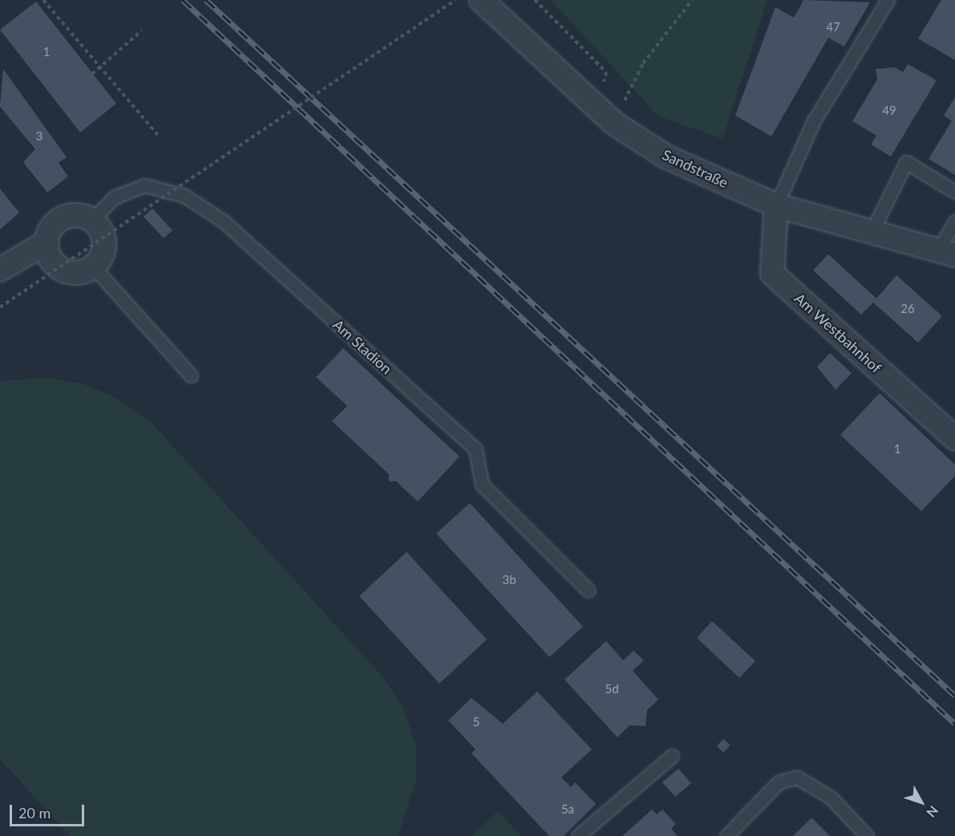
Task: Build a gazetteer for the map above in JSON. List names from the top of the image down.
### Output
{
  "streets": {
    "street": ["Sandstraße", "Am Westbahnhof"],
    "lane": ["Am Stadion"]
  },
  "crossings": [
    ["Sandstraße", "Am Westbahnhof"]
  ],
  "house_numbers": [
    "47",
    "1",
    "49",
    "3",
    "26",
    "1",
    "3b",
    "5d",
    "5",
    "5a"
  ],
  "scale_bar": "20 m",
  "north": "bottom right"
}
